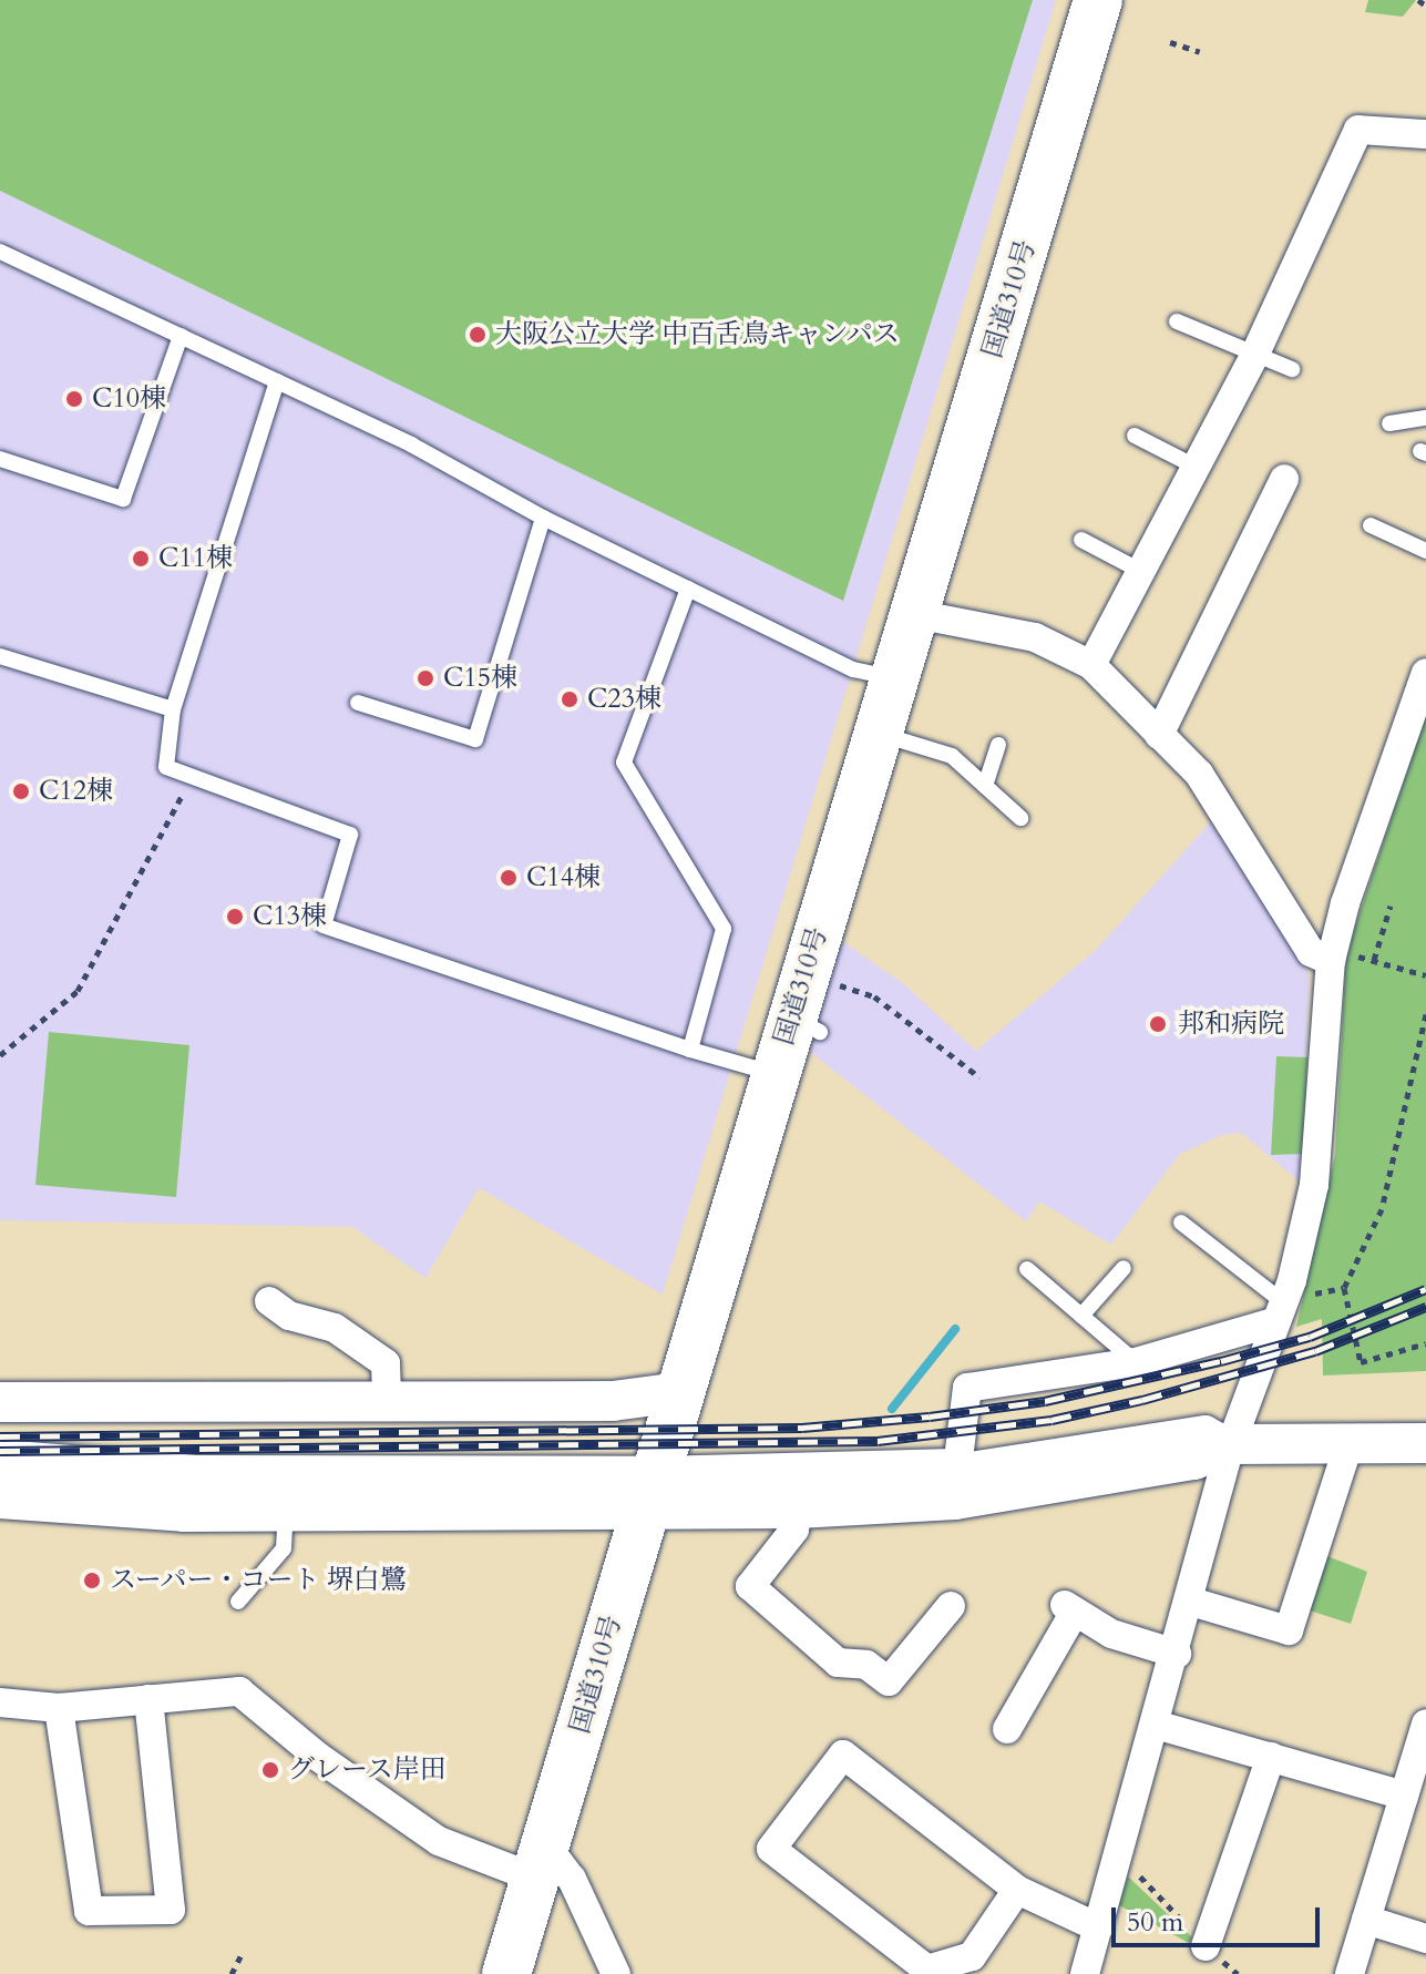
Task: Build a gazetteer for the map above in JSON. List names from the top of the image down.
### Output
{
  "streets": {
    "highway": ["国道310号"]
  },
  "places": [
    "大阪公立大学 中百舌鳥キャンパス",
    "C10棟",
    "C11棟",
    "C15棟",
    "C23棟",
    "C12棟",
    "C14棟",
    "C13棟",
    "邦和病院",
    "スーパー・コート 堺白鷺",
    "グレース岸田"
  ],
  "scale_bar": "50 m"
}
